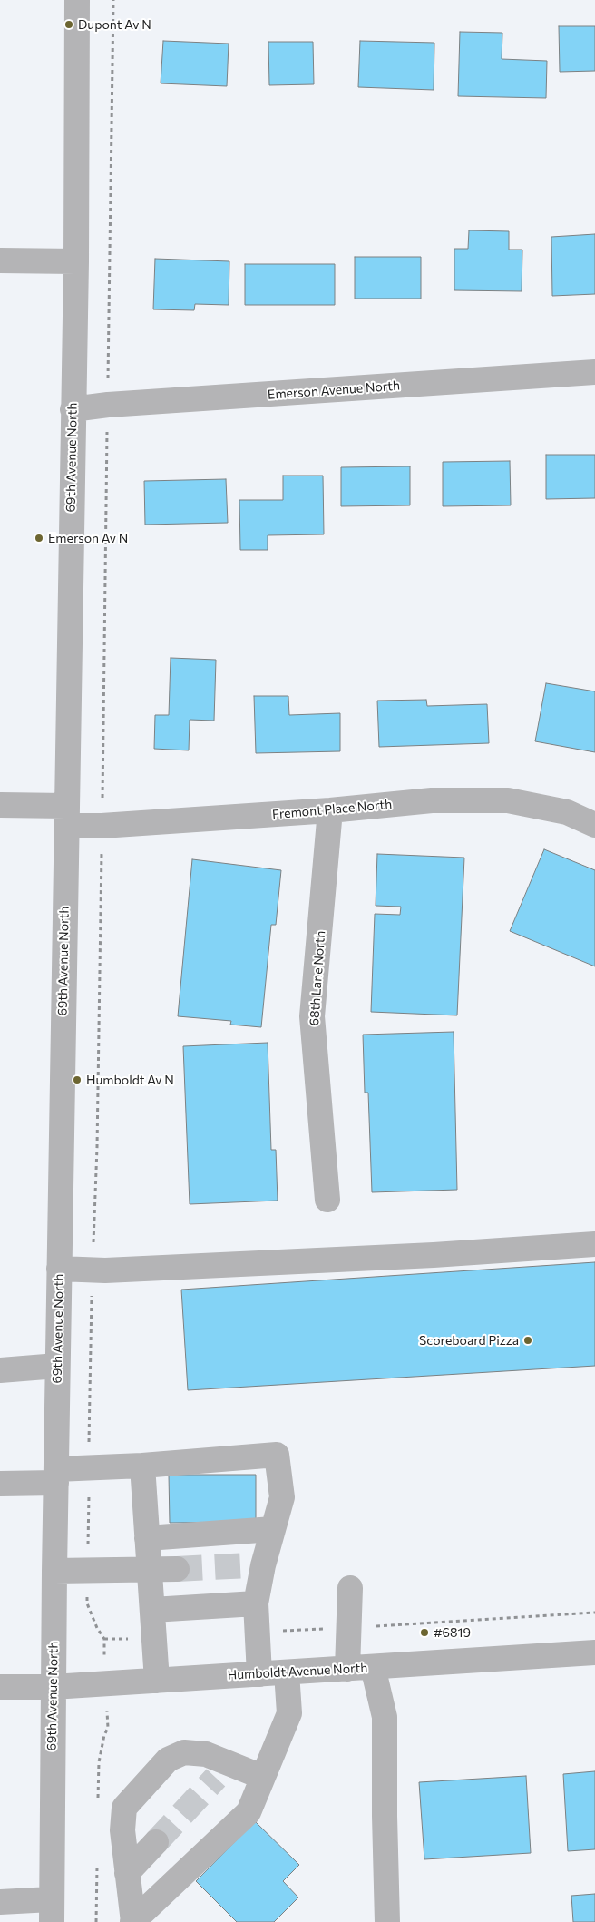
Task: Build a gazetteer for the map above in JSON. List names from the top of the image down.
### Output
{
  "streets": {
    "street": [
      "Emerson Avenue North",
      "69th Avenue North",
      "Fremont Place North",
      "68th Lane North",
      "Humboldt Avenue North"
    ]
  },
  "crossings": [
    ["Emerson Avenue North", "69th Avenue North"],
    ["69th Avenue North", "Fremont Place North"],
    ["69th Avenue North", "Humboldt Avenue North"],
    ["Fremont Place North", "68th Lane North"]
  ],
  "places": [
    "Dupont Av N",
    "Emerson Av N",
    "Humboldt Av N",
    "Scoreboard Pizza",
    "#6819"
  ]
}
